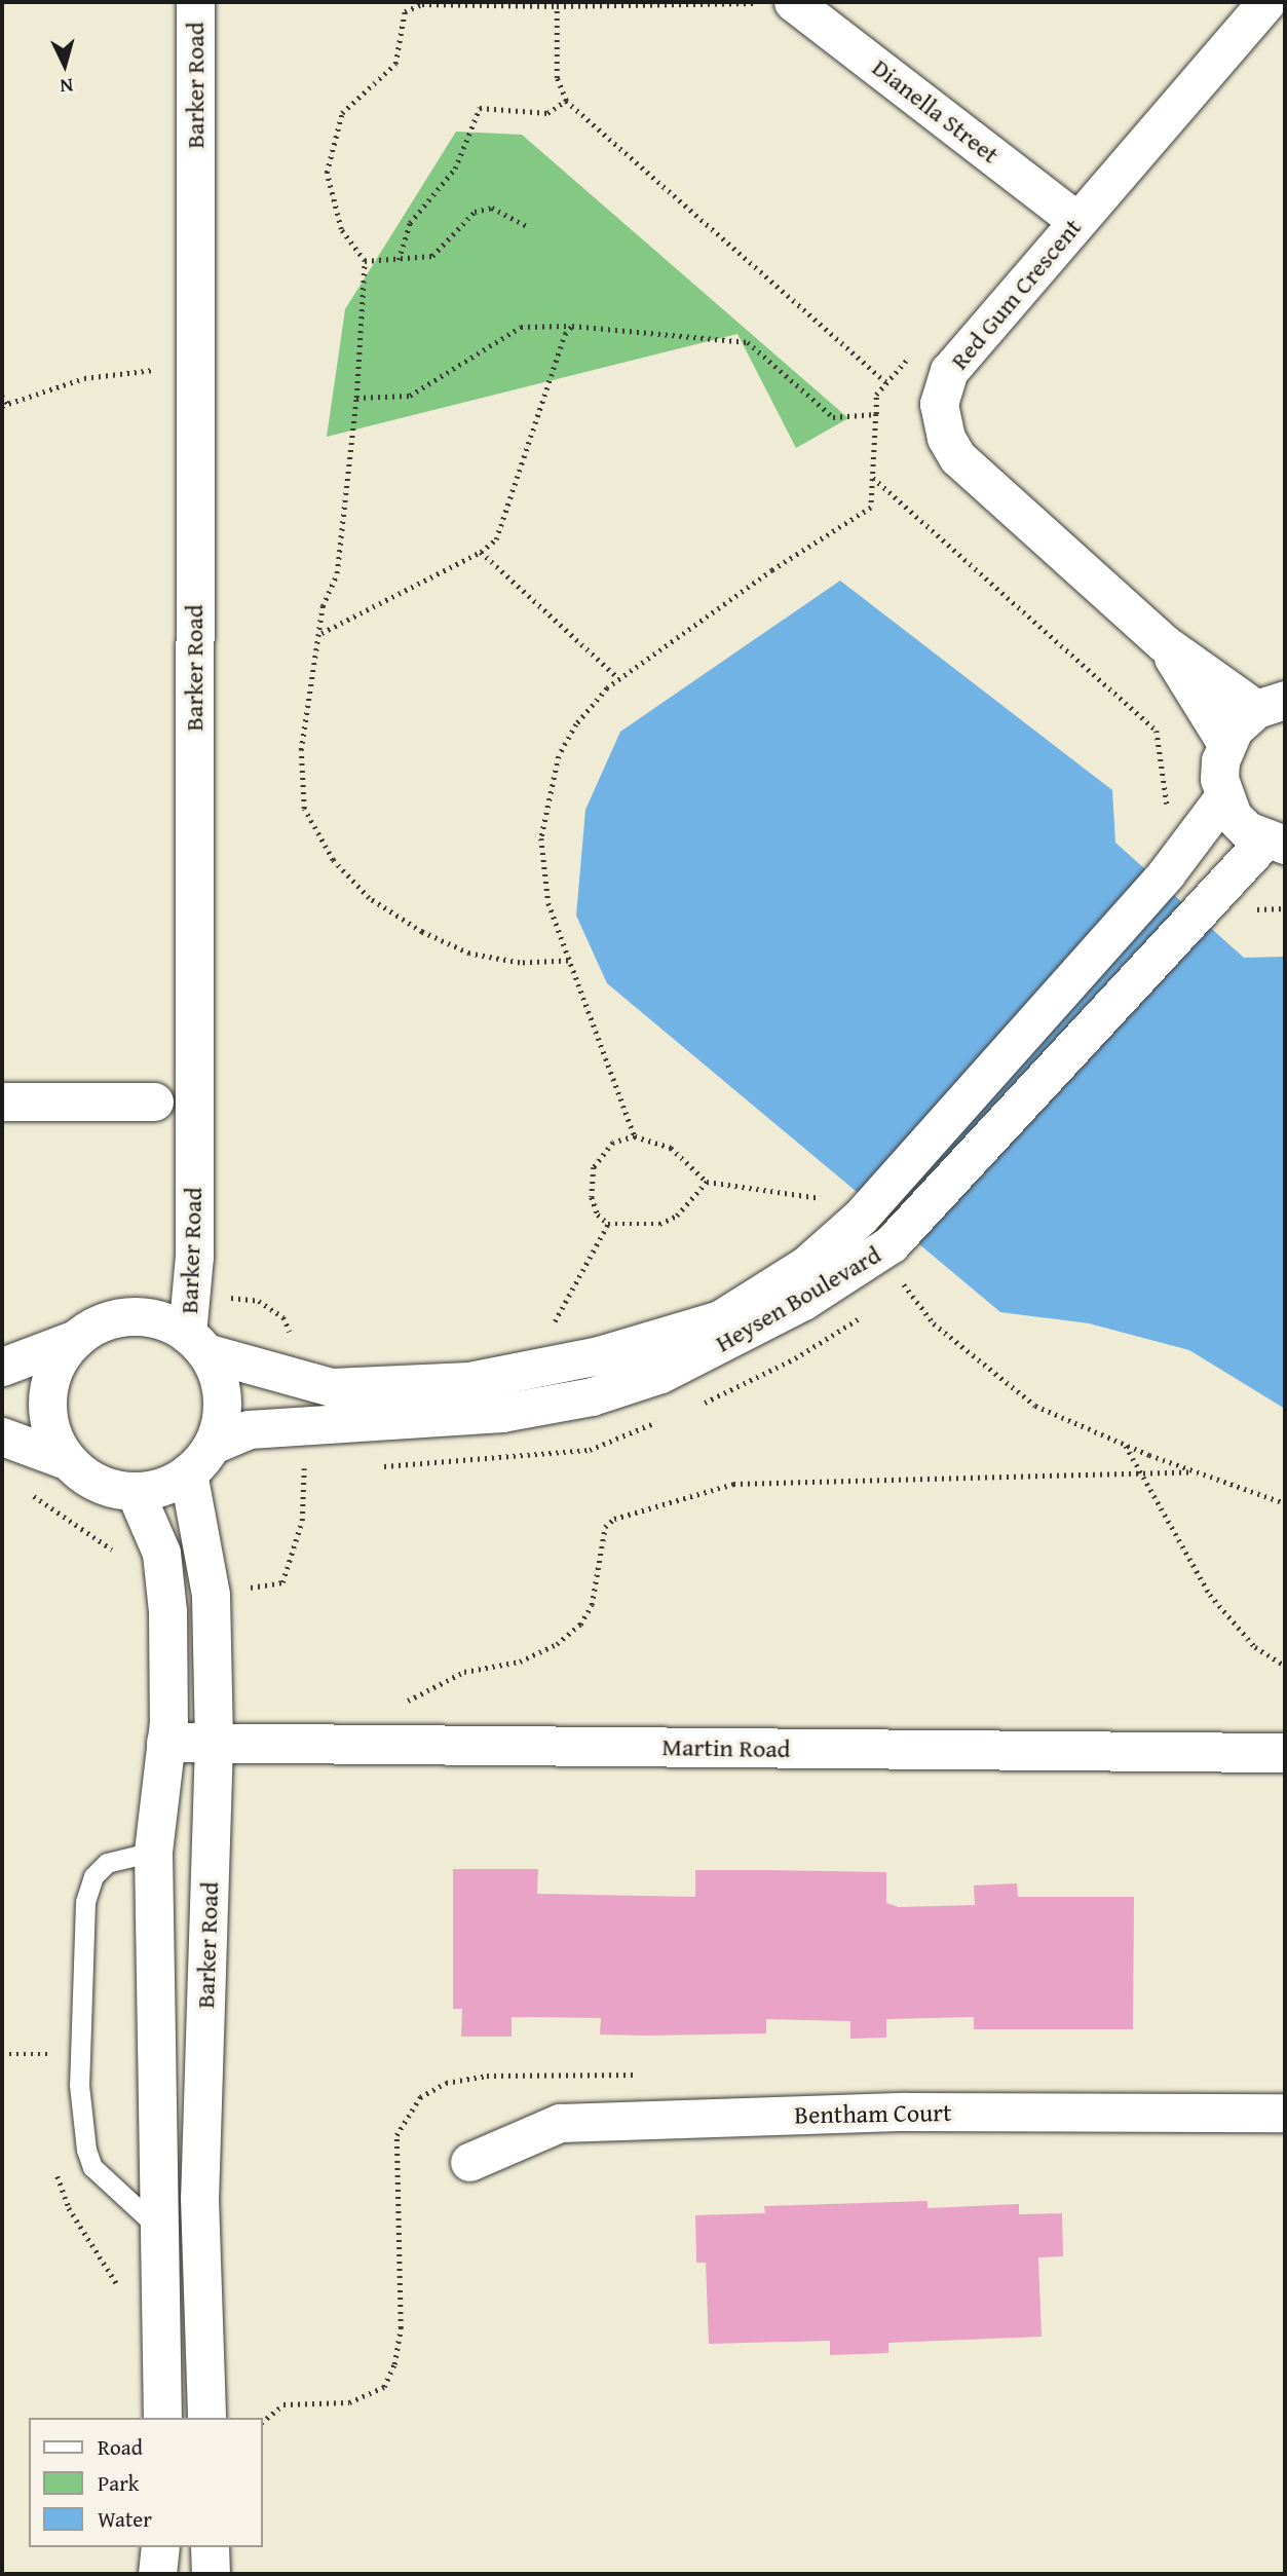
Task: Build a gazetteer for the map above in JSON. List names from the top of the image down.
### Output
{
  "streets": {
    "street": [
      "Barker Road",
      "Dianella Street",
      "Red Gum Crescent",
      "Heysen Boulevard",
      "Martin Road",
      "Bentham Court"
    ]
  },
  "crossings": [
    ["Barker Road", "Heysen Boulevard"],
    ["Barker Road", "Martin Road"],
    ["Dianella Street", "Red Gum Crescent"]
  ],
  "legend": ["Road", "Park", "Water"],
  "north": "bottom"
}
